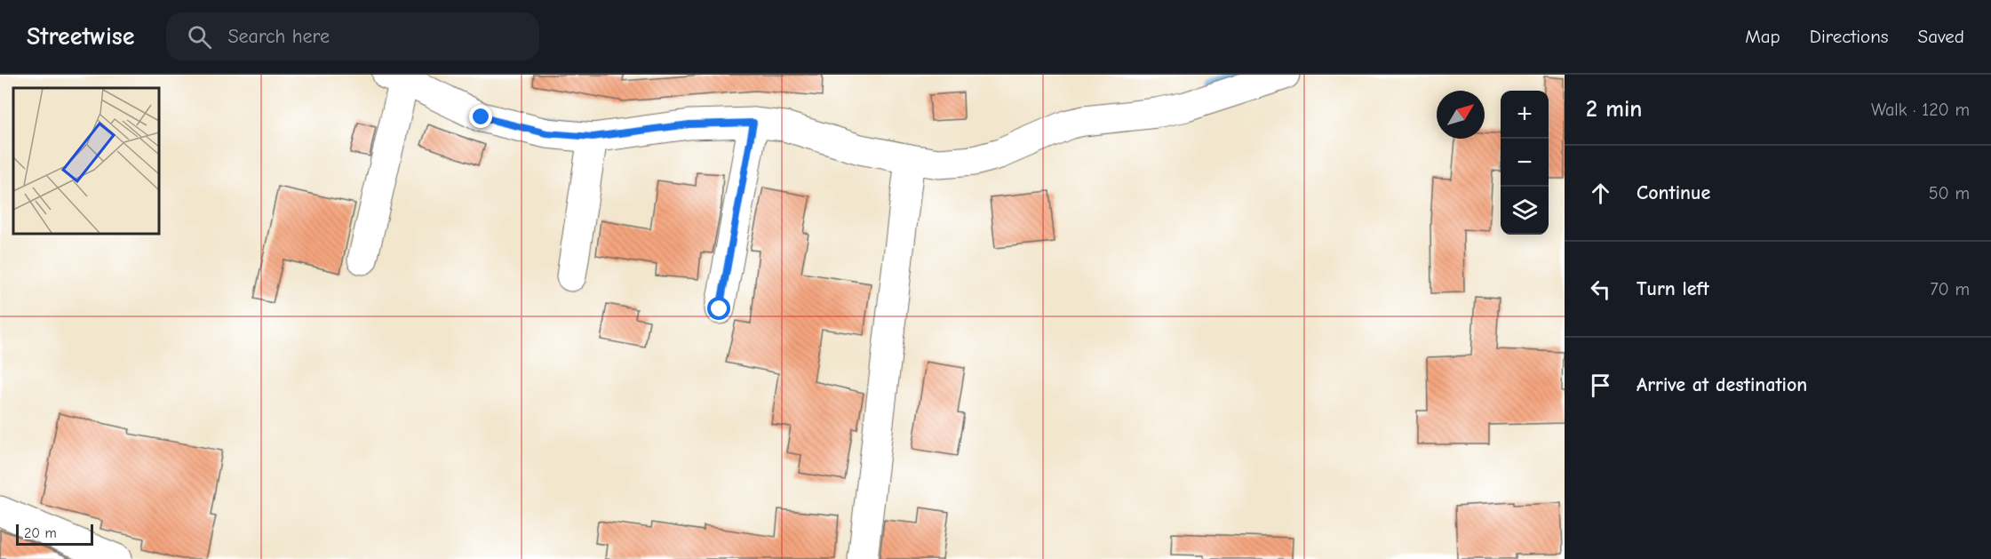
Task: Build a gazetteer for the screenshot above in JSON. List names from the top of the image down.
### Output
{
  "scale_bar": "20 m",
  "north": "top right",
  "page": {
    "header": "Streetwise",
    "search": "Search here",
    "nav": ["Map", "Directions", "Saved"],
    "heading": ["2 min", "Walk · 120 m"],
    "map_buttons": ["+", "−"],
    "list": [
      ["Continue", "50 m"],
      ["Turn left", "70 m"],
      "Arrive at destination"
    ],
    "scale": "20 m"
  }
}
